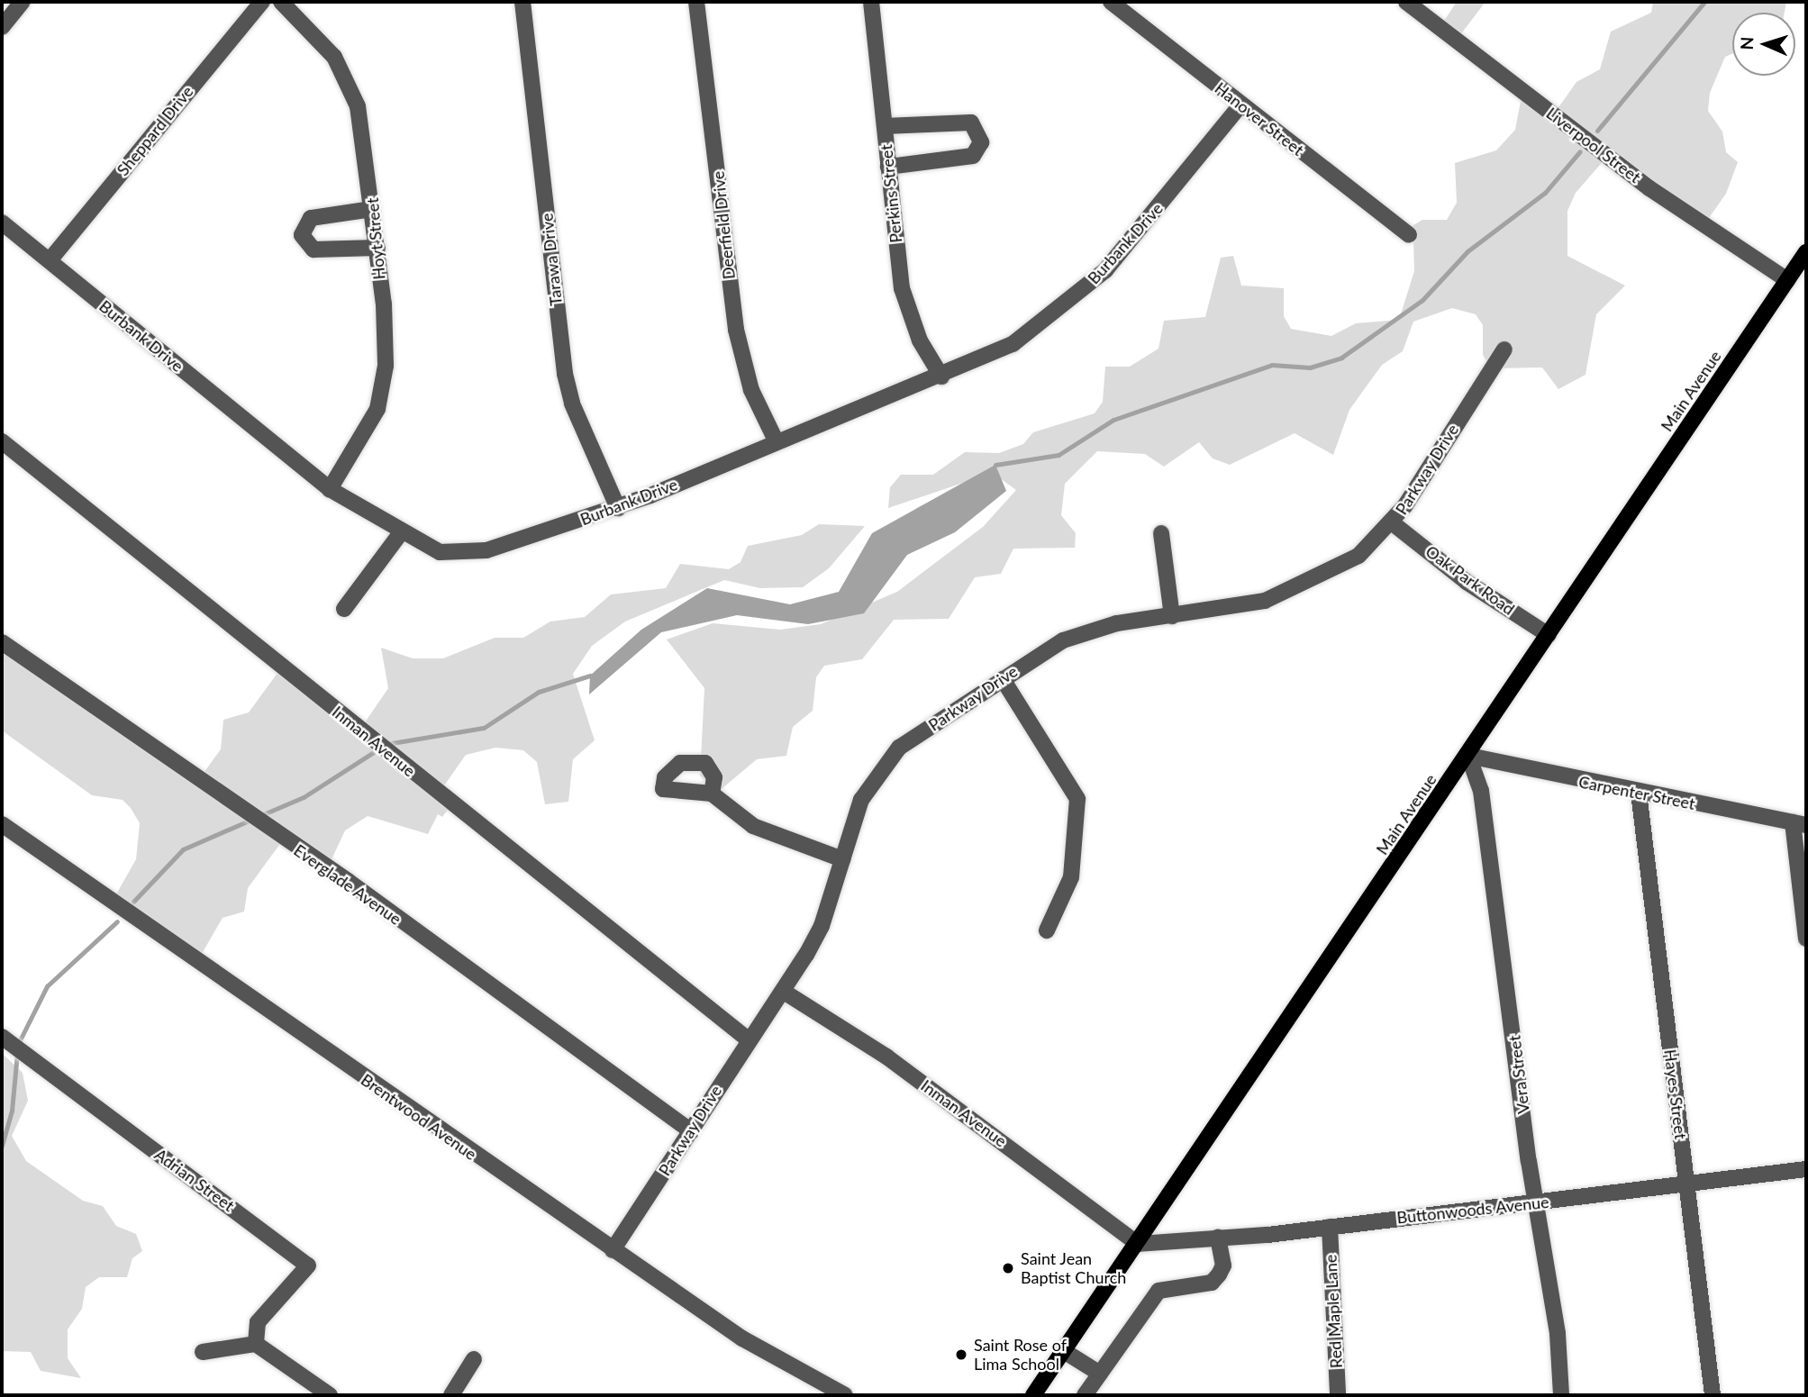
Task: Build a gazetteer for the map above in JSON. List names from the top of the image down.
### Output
{
  "streets": {
    "main road": ["Main Avenue"],
    "street": [
      "Hanover Street",
      "Sheppard Drive",
      "Liverpool Street",
      "Perkins Street",
      "Deerfield Drive",
      "Hoyt Street",
      "Burbank Drive",
      "Tarawa Drive",
      "Parkway Drive",
      "Oak Park Road",
      "Inman Avenue",
      "Carpenter Street",
      "Everglade Avenue",
      "Vera Street",
      "Hayes Street",
      "Brentwood Avenue",
      "Adrian Street",
      "Buttonwoods Avenue",
      "Red Maple Lane"
    ]
  },
  "crossings": [
    ["Hanover Street", "Burbank Drive"],
    ["Sheppard Drive", "Burbank Drive"],
    ["Liverpool Street", "Main Avenue"],
    ["Perkins Street", "Burbank Drive"],
    ["Deerfield Drive", "Burbank Drive"],
    ["Hoyt Street", "Burbank Drive"],
    ["Burbank Drive", "Tarawa Drive"],
    ["Main Avenue", "Oak Park Road"],
    ["Main Avenue", "Inman Avenue"],
    ["Main Avenue", "Carpenter Street"],
    ["Main Avenue", "Vera Street"],
    ["Main Avenue", "Buttonwoods Avenue"],
    ["Parkway Drive", "Oak Park Road"],
    ["Parkway Drive", "Inman Avenue"],
    ["Parkway Drive", "Everglade Avenue"],
    ["Parkway Drive", "Brentwood Avenue"],
    ["Inman Avenue", "Buttonwoods Avenue"],
    ["Carpenter Street", "Vera Street"],
    ["Carpenter Street", "Hayes Street"],
    ["Vera Street", "Buttonwoods Avenue"],
    ["Hayes Street", "Buttonwoods Avenue"],
    ["Buttonwoods Avenue", "Red Maple Lane"]
  ],
  "places": ["Saint Jean Baptist Church", "Saint Rose of Lima School"],
  "north": "left"
}
